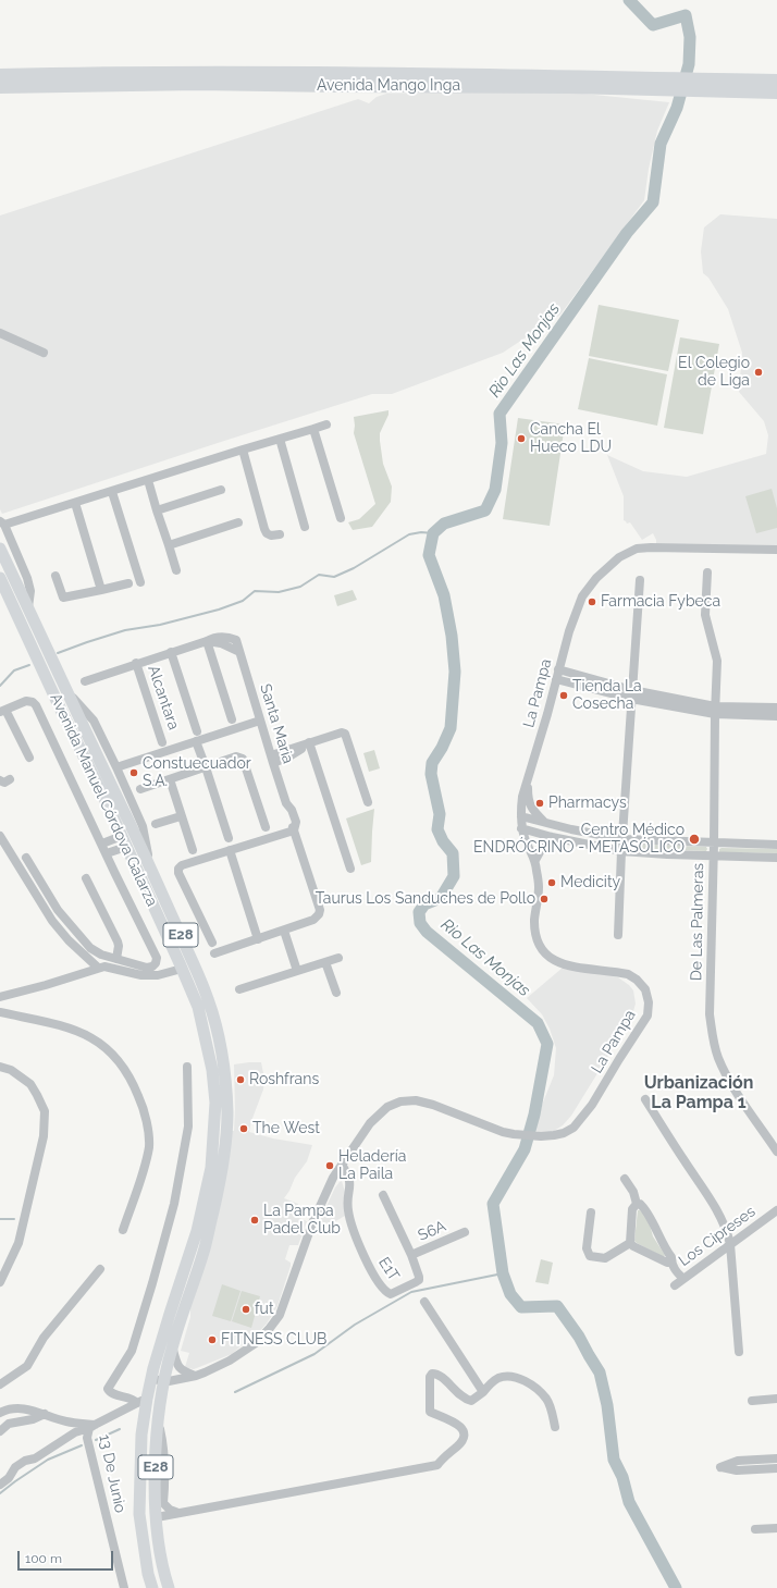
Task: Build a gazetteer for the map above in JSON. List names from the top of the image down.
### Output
{
  "streets": {
    "highway": ["Avenida Mango Inga"],
    "main road": ["Avenida Manuel Córdova Galarza", "E28"],
    "street": [
      "La Pampa",
      "Alcantara",
      "Santa Maria",
      "De Las Palmeras",
      "S6A",
      "Los Cipreses",
      "E1T",
      "13 De Junio"
    ]
  },
  "crossings": [
    ["La Pampa", "Avenida Manuel Córdova Galarza"],
    ["La Pampa", "E1T"],
    ["Alcantara", "Santa Maria"],
    ["Avenida Manuel Córdova Galarza", "13 De Junio"],
    ["S6A", "E1T"]
  ],
  "districts": ["Urbanización La Pampa 1"],
  "water": ["Rio Las Monjas"],
  "places": [
    "El Colegio de Liga",
    "Cancha El Hueco LDU",
    "Farmacia Fybeca",
    "Tienda La Cosecha",
    "Constuecuador S.A.",
    "Pharmacys",
    "Centro Médico ENDRÓCRINO - METASÓLICO",
    "Medicity",
    "Taurus Los Sanduches de Pollo",
    "Roshfrans",
    "The West",
    "Heladería La Paila",
    "La Pampa Padel Club",
    "fut",
    "FITNESS CLUB"
  ],
  "scale_bar": "100 m"
}
